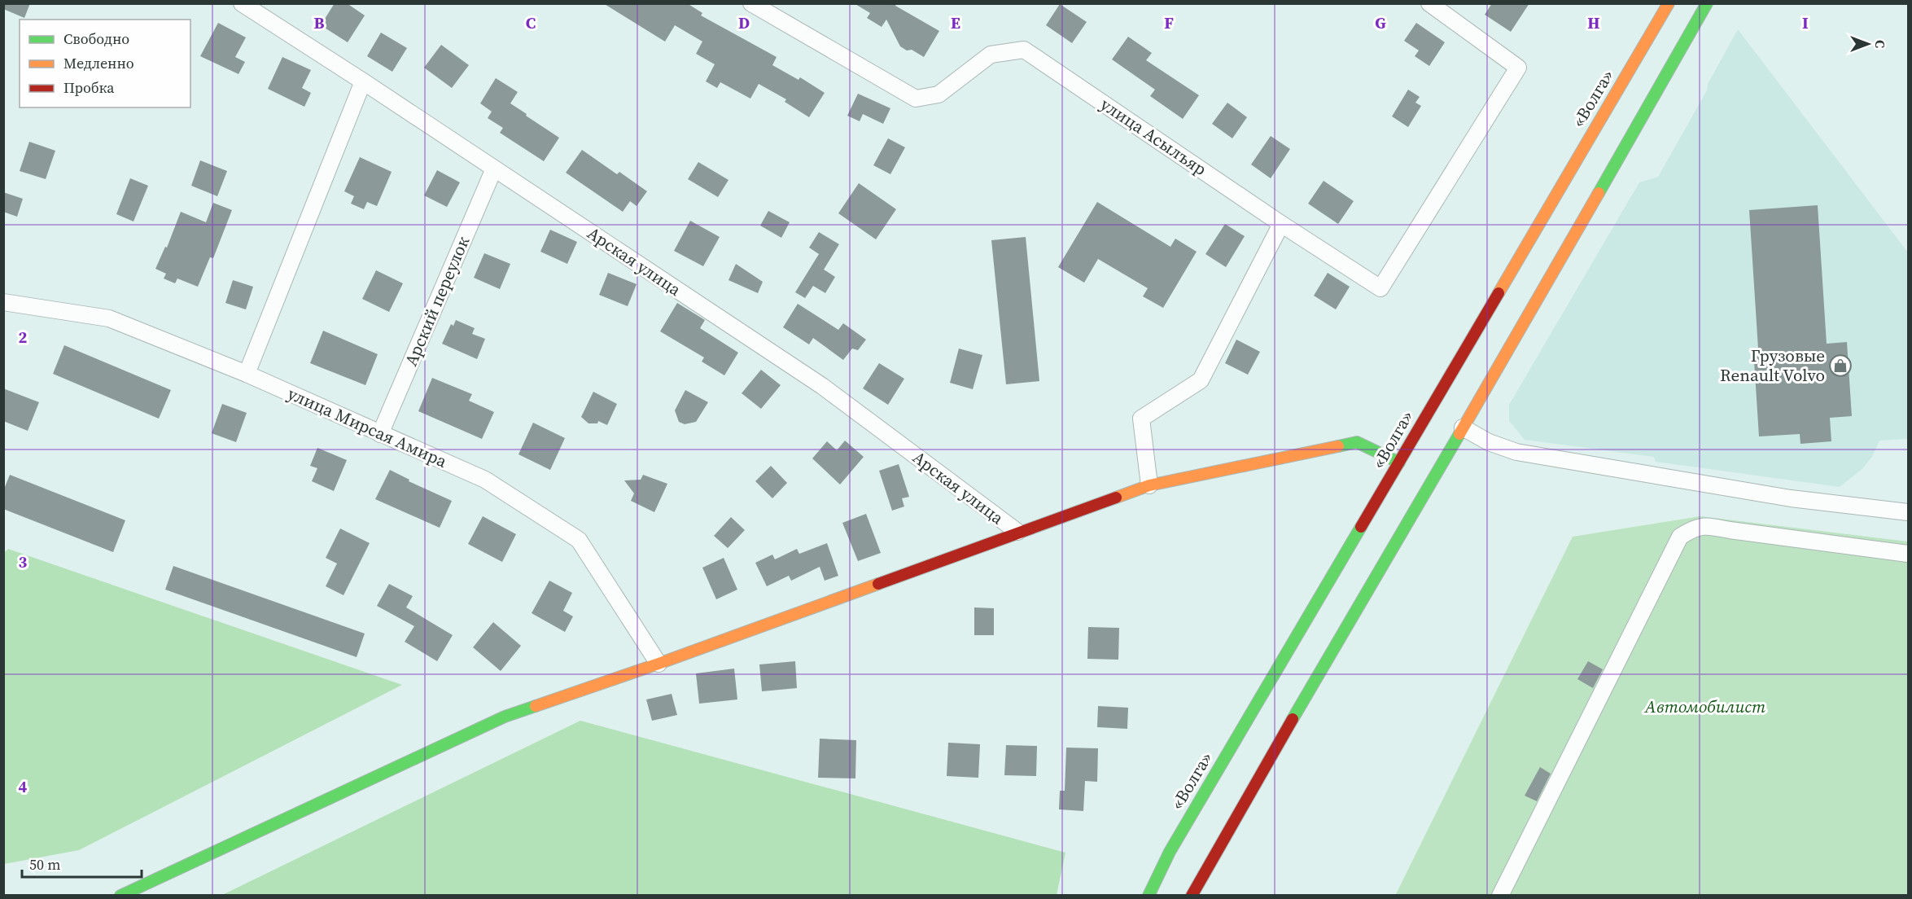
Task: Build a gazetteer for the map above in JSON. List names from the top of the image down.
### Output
{
  "streets": {
    "main road": ["«Волга»"],
    "street": [
      "улица Асылъяр",
      "Арская улица",
      "Арский переулок",
      "улица Мирсая Амира"
    ]
  },
  "crossings": [
    ["Арская улица", "Арский переулок"],
    ["Арский переулок", "улица Мирсая Амира"]
  ],
  "parks": ["Автомобилист"],
  "places": {
    "shop": ["Грузовые Renault Volvo"]
  },
  "legend": ["Свободно", "Медленно", "Пробка"],
  "scale_bar": "50 m",
  "north": "right",
  "grid": {
    "columns": [
      "B",
      "C",
      "D",
      "E",
      "F",
      "G",
      "H",
      "I"
    ],
    "rows": ["2", "3", "4"]
  }
}
